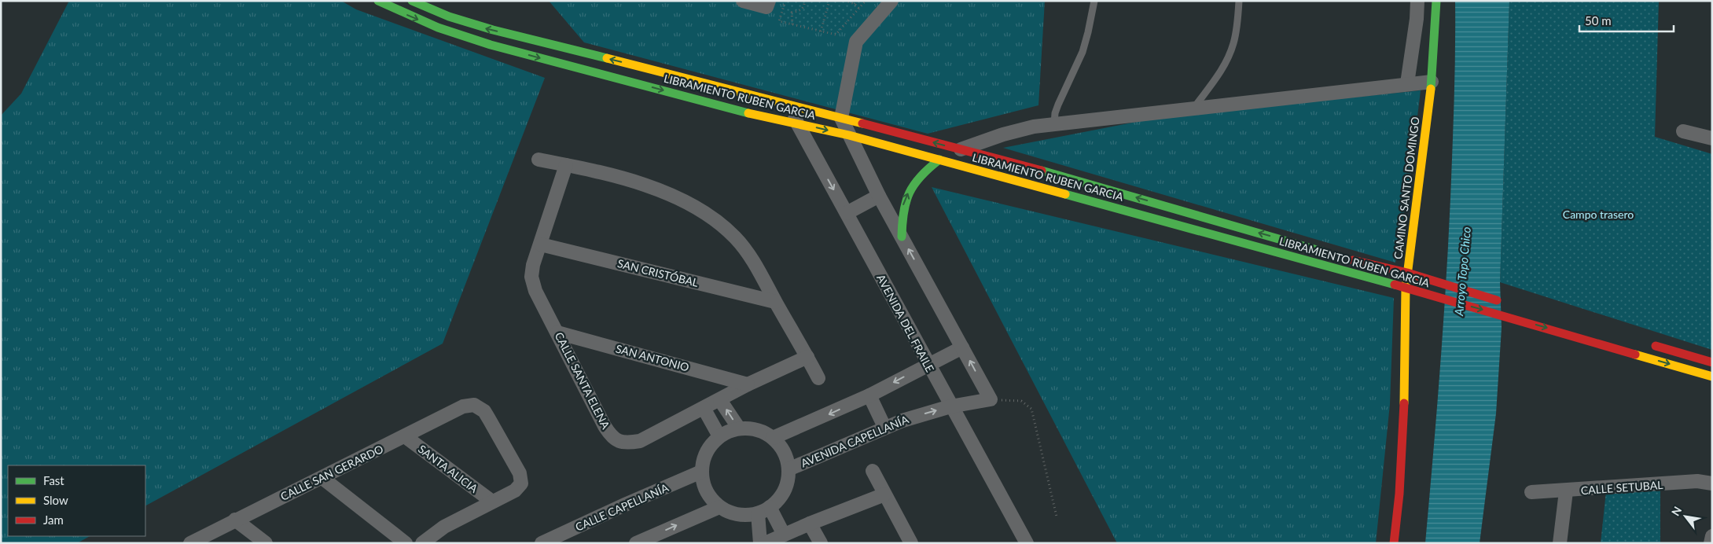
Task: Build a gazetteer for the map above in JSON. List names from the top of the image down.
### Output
{
  "streets": {
    "street": [
      "LIBRAMIENTO RUBEN GARCIA",
      "CAMINO SANTO DOMINGO",
      "SAN CRISTÓBAL",
      "AVENIDA DEL FRAILE",
      "SAN ANTONIO",
      "CALLE SANTA ELENA",
      "AVENIDA CAPELLANÍA",
      "SANTA ALICIA",
      "CALLE SAN GERARDO",
      "CALLE SETUBAL",
      "CALLE CAPELLANÍA"
    ]
  },
  "crossings": [
    ["LIBRAMIENTO RUBEN GARCIA", "CAMINO SANTO DOMINGO"],
    ["LIBRAMIENTO RUBEN GARCIA", "AVENIDA DEL FRAILE"],
    ["SAN CRISTÓBAL", "CALLE SANTA ELENA"],
    ["AVENIDA DEL FRAILE", "AVENIDA CAPELLANÍA"],
    ["SAN ANTONIO", "CALLE SANTA ELENA"],
    ["AVENIDA CAPELLANÍA", "CALLE CAPELLANÍA"],
    ["SANTA ALICIA", "CALLE SAN GERARDO"]
  ],
  "water": ["Arroyo Topo Chico"],
  "parks": ["Campo trasero"],
  "legend": ["Fast", "Slow", "Jam"],
  "scale_bar": "50 m",
  "north": "top left"
}
